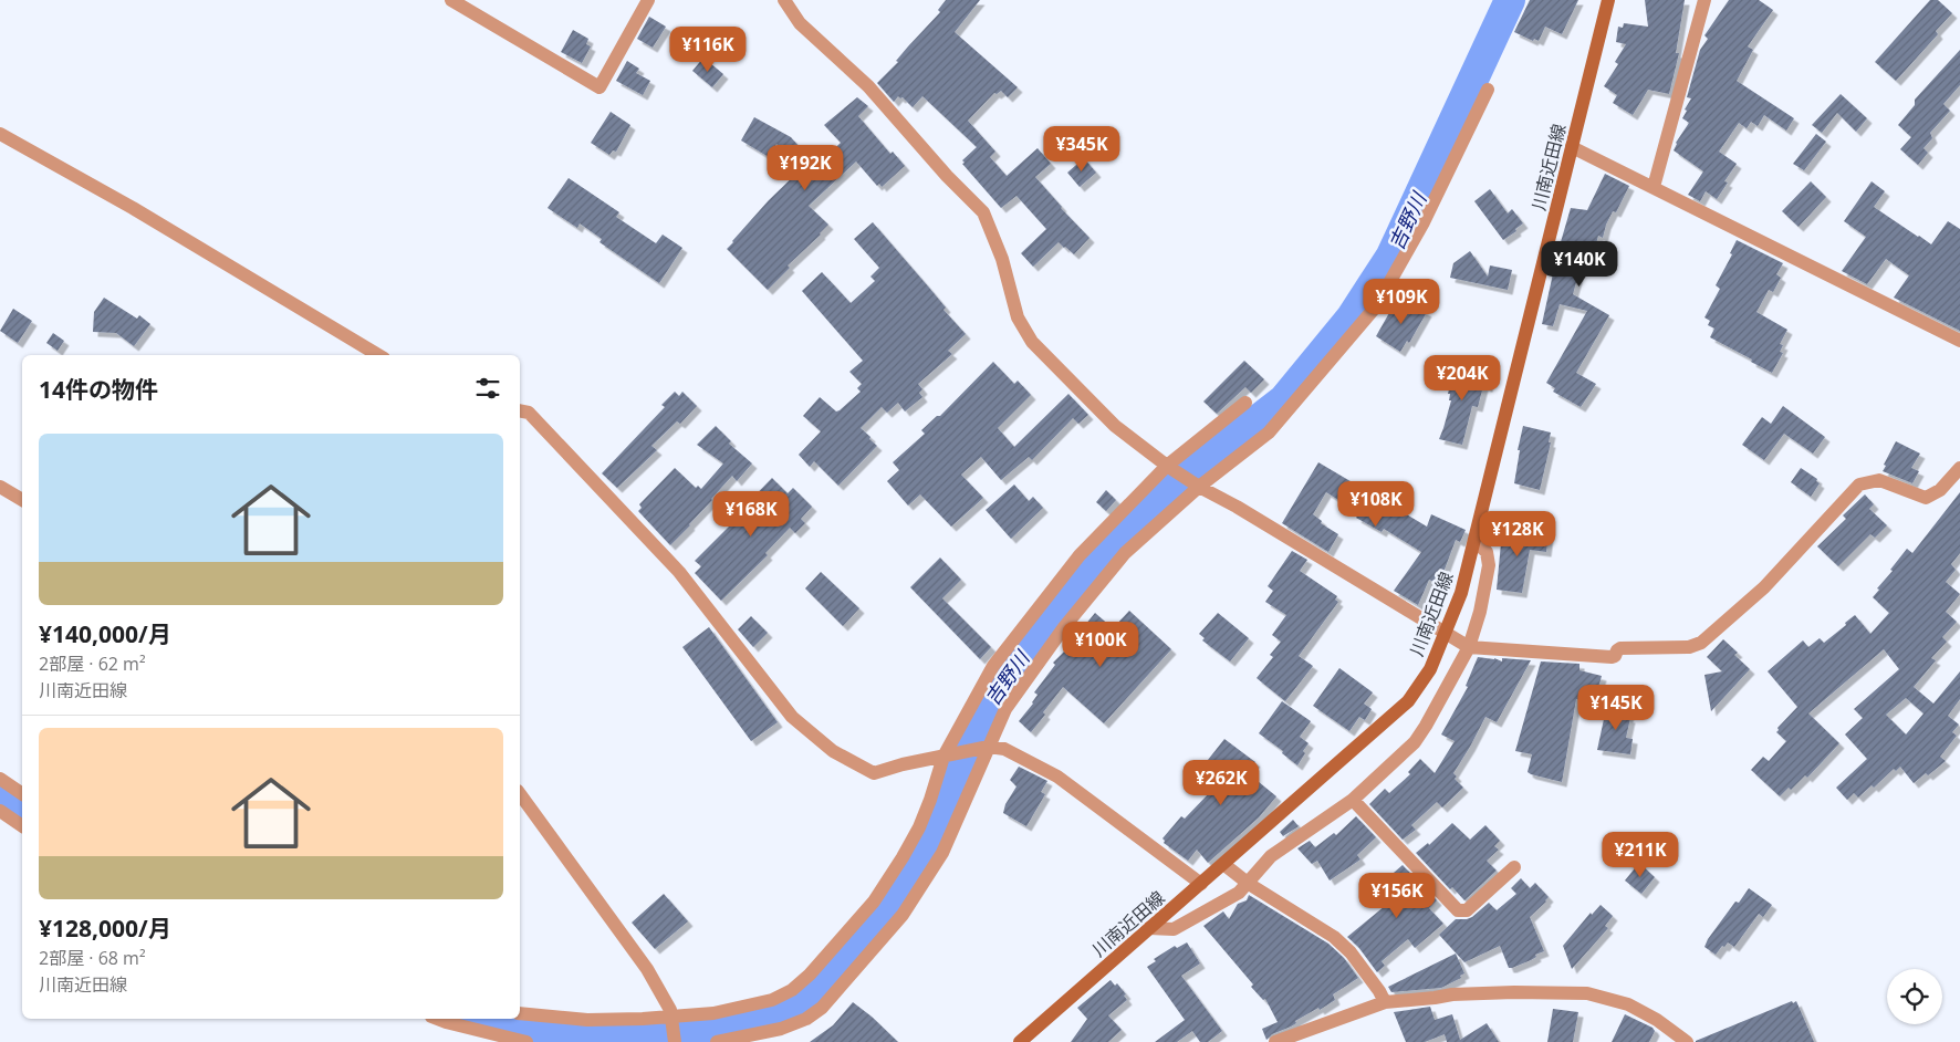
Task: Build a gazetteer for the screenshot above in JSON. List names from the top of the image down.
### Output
{
  "streets": {
    "main road": ["川南近田線"]
  },
  "water": ["吉野川"],
  "page": {
    "price": [
      "¥116K",
      "¥345K",
      "¥192K",
      "¥140K",
      "¥109K",
      "¥204K",
      "¥108K",
      "¥168K",
      "¥128K",
      "¥100K",
      "¥145K",
      "¥262K",
      "¥211K",
      "¥156K"
    ],
    "heading": "14件の物件",
    "list": [
      {
        "name": "¥140,000/月",
        "note": "2部屋 · 62 m² · 川南近田線"
      },
      {
        "name": "¥128,000/月",
        "note": "2部屋 · 68 m² · 川南近田線"
      }
    ]
  }
}
